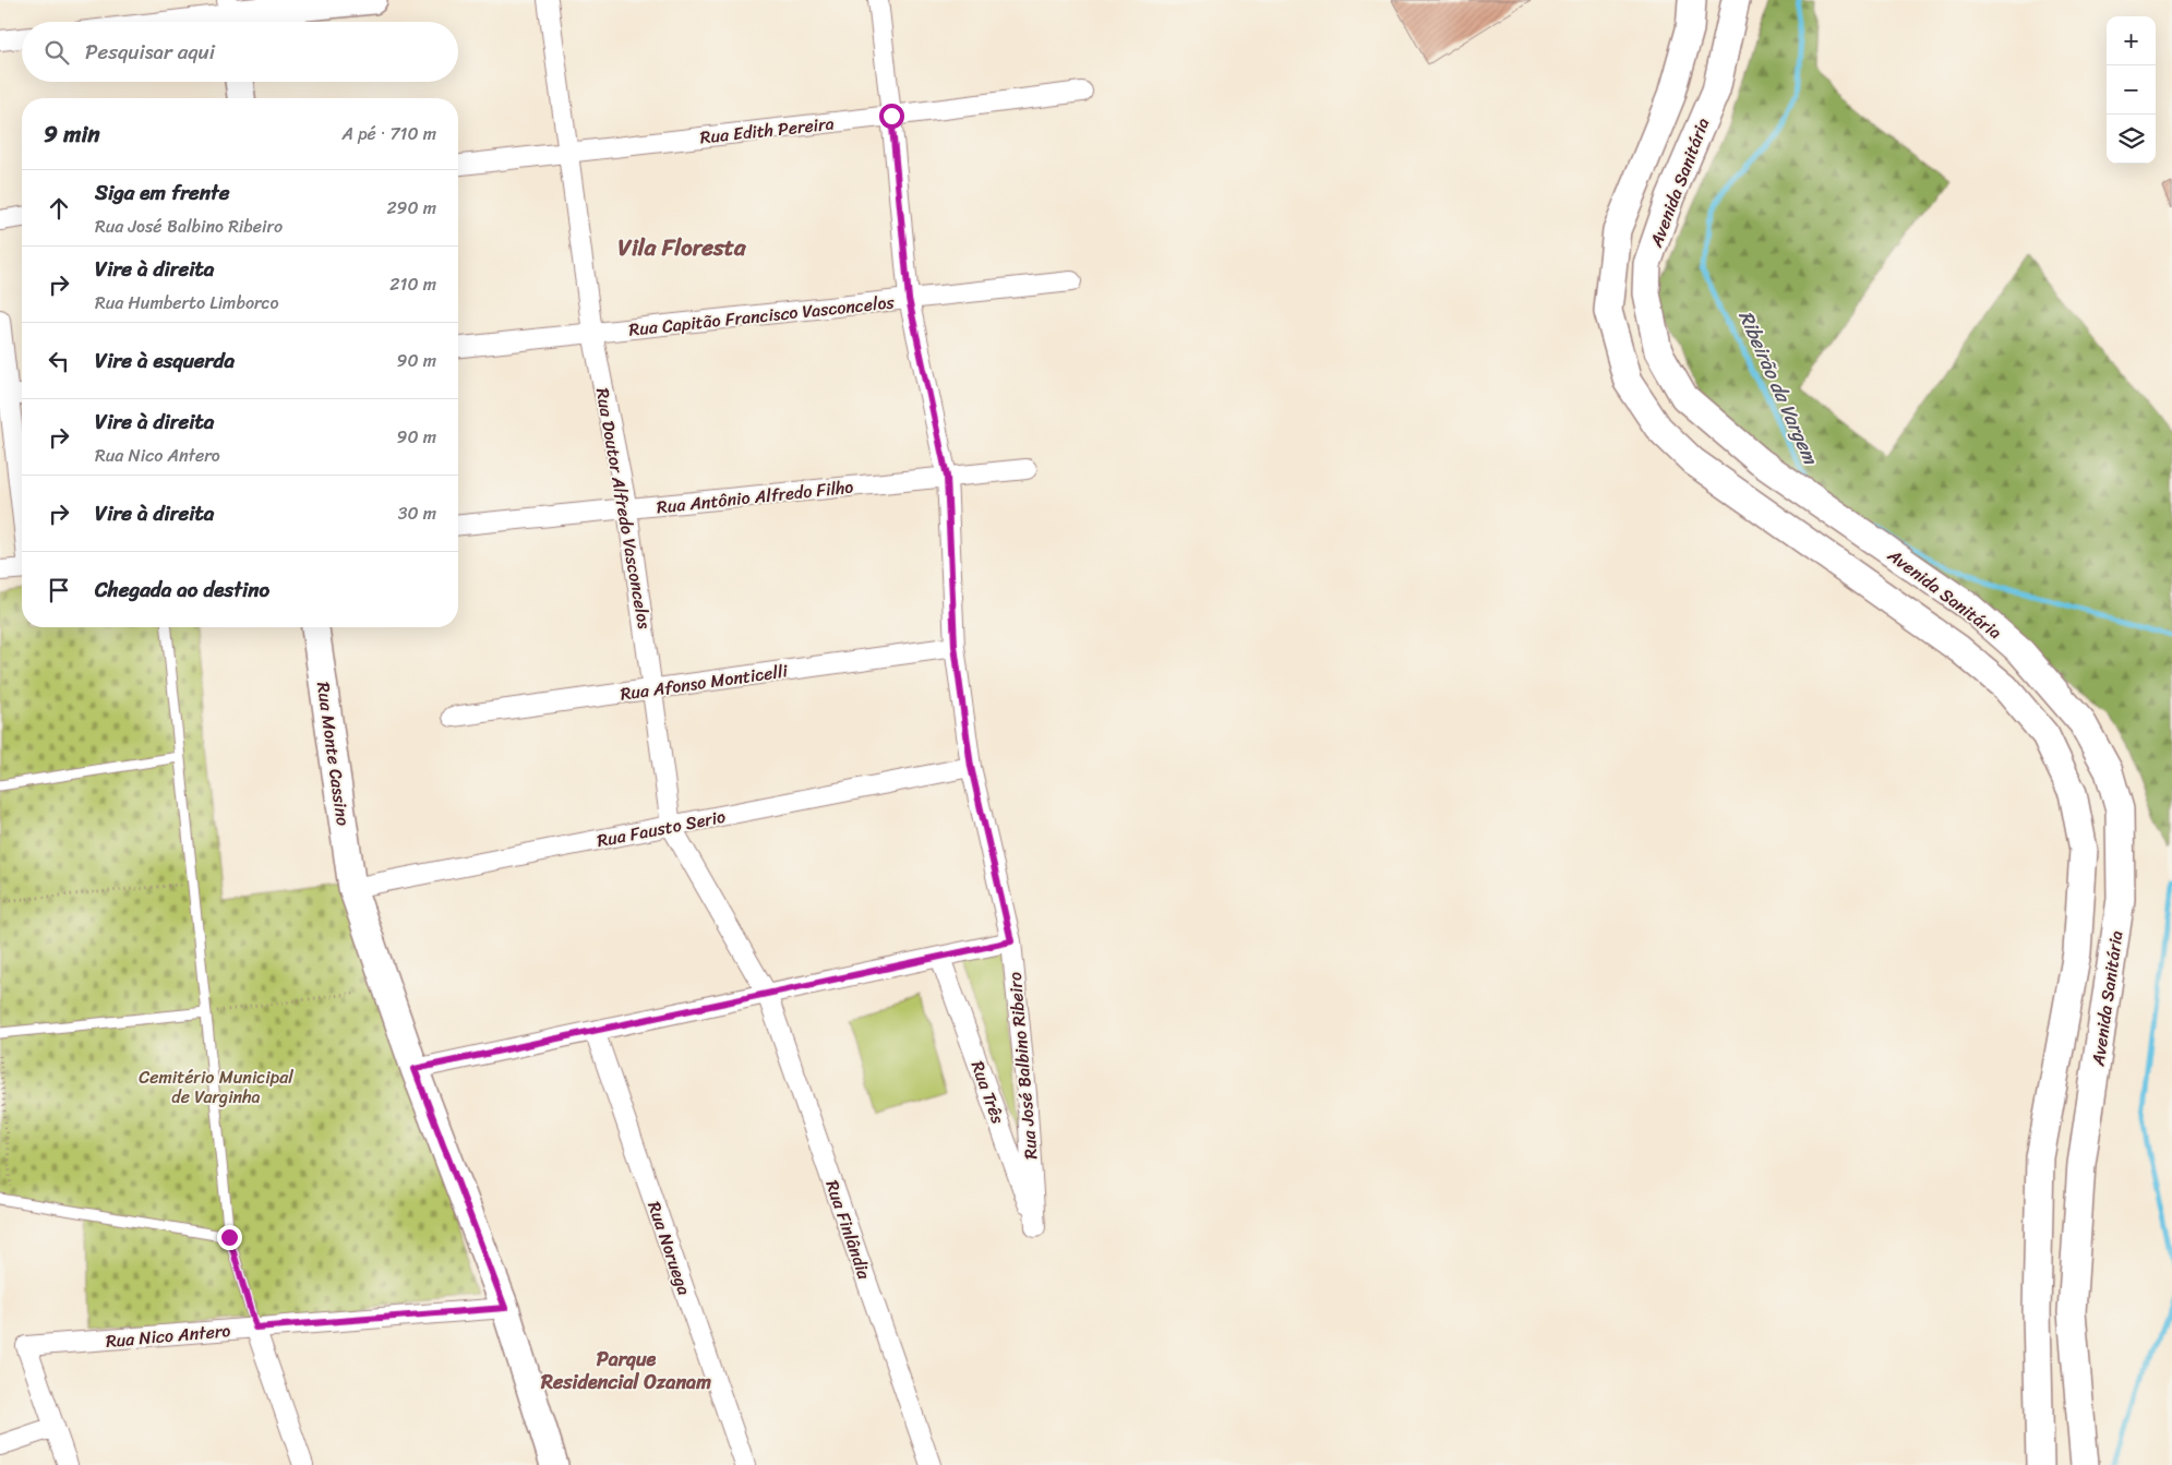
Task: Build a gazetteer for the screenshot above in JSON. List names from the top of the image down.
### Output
{
  "streets": {
    "street": [
      "Rua Edith Pereira",
      "Avenida Sanitária",
      "Rua Capitão Francisco Vasconcelos",
      "Rua Antônio Alfredo Filho",
      "Rua Doutor Alfredo Vasconcelos",
      "Rua Afonso Monticelli",
      "Rua Monte Cassino",
      "Rua Fausto Serio",
      "Rua José Balbino Ribeiro",
      "Rua Três",
      "Rua Finlândia",
      "Rua Noruega",
      "Rua Nico Antero"
    ]
  },
  "crossings": [
    ["Rua Edith Pereira", "Rua Doutor Alfredo Vasconcelos"],
    ["Rua Edith Pereira", "Rua José Balbino Ribeiro"],
    ["Rua Capitão Francisco Vasconcelos", "Rua Doutor Alfredo Vasconcelos"],
    ["Rua Capitão Francisco Vasconcelos", "Rua José Balbino Ribeiro"],
    ["Rua Antônio Alfredo Filho", "Rua Doutor Alfredo Vasconcelos"],
    ["Rua Antônio Alfredo Filho", "Rua José Balbino Ribeiro"],
    ["Rua Doutor Alfredo Vasconcelos", "Rua Afonso Monticelli"],
    ["Rua Doutor Alfredo Vasconcelos", "Rua Fausto Serio"],
    ["Rua Doutor Alfredo Vasconcelos", "Rua Finlândia"],
    ["Rua Afonso Monticelli", "Rua José Balbino Ribeiro"],
    ["Rua Monte Cassino", "Rua Fausto Serio"],
    ["Rua Monte Cassino", "Rua Nico Antero"],
    ["Rua Fausto Serio", "Rua José Balbino Ribeiro"],
    ["Rua José Balbino Ribeiro", "Rua Três"]
  ],
  "districts": ["Vila Floresta", "Parque Residencial Ozanam"],
  "water": ["Ribeirão da Vargem"],
  "parks": ["Cemitério Municipal de Varginha"],
  "page": {
    "map_buttons": ["+", "−"],
    "search": "Pesquisar aqui",
    "heading": ["9 min", "A pé · 710 m"],
    "list": [
      ["Siga em frente", "Rua José Balbino Ribeiro", "290 m"],
      ["Vire à direita", "Rua Humberto Limborco", "210 m"],
      ["Vire à esquerda", "90 m"],
      ["Vire à direita", "Rua Nico Antero", "90 m"],
      ["Vire à direita", "30 m"],
      "Chegada ao destino"
    ]
  }
}
